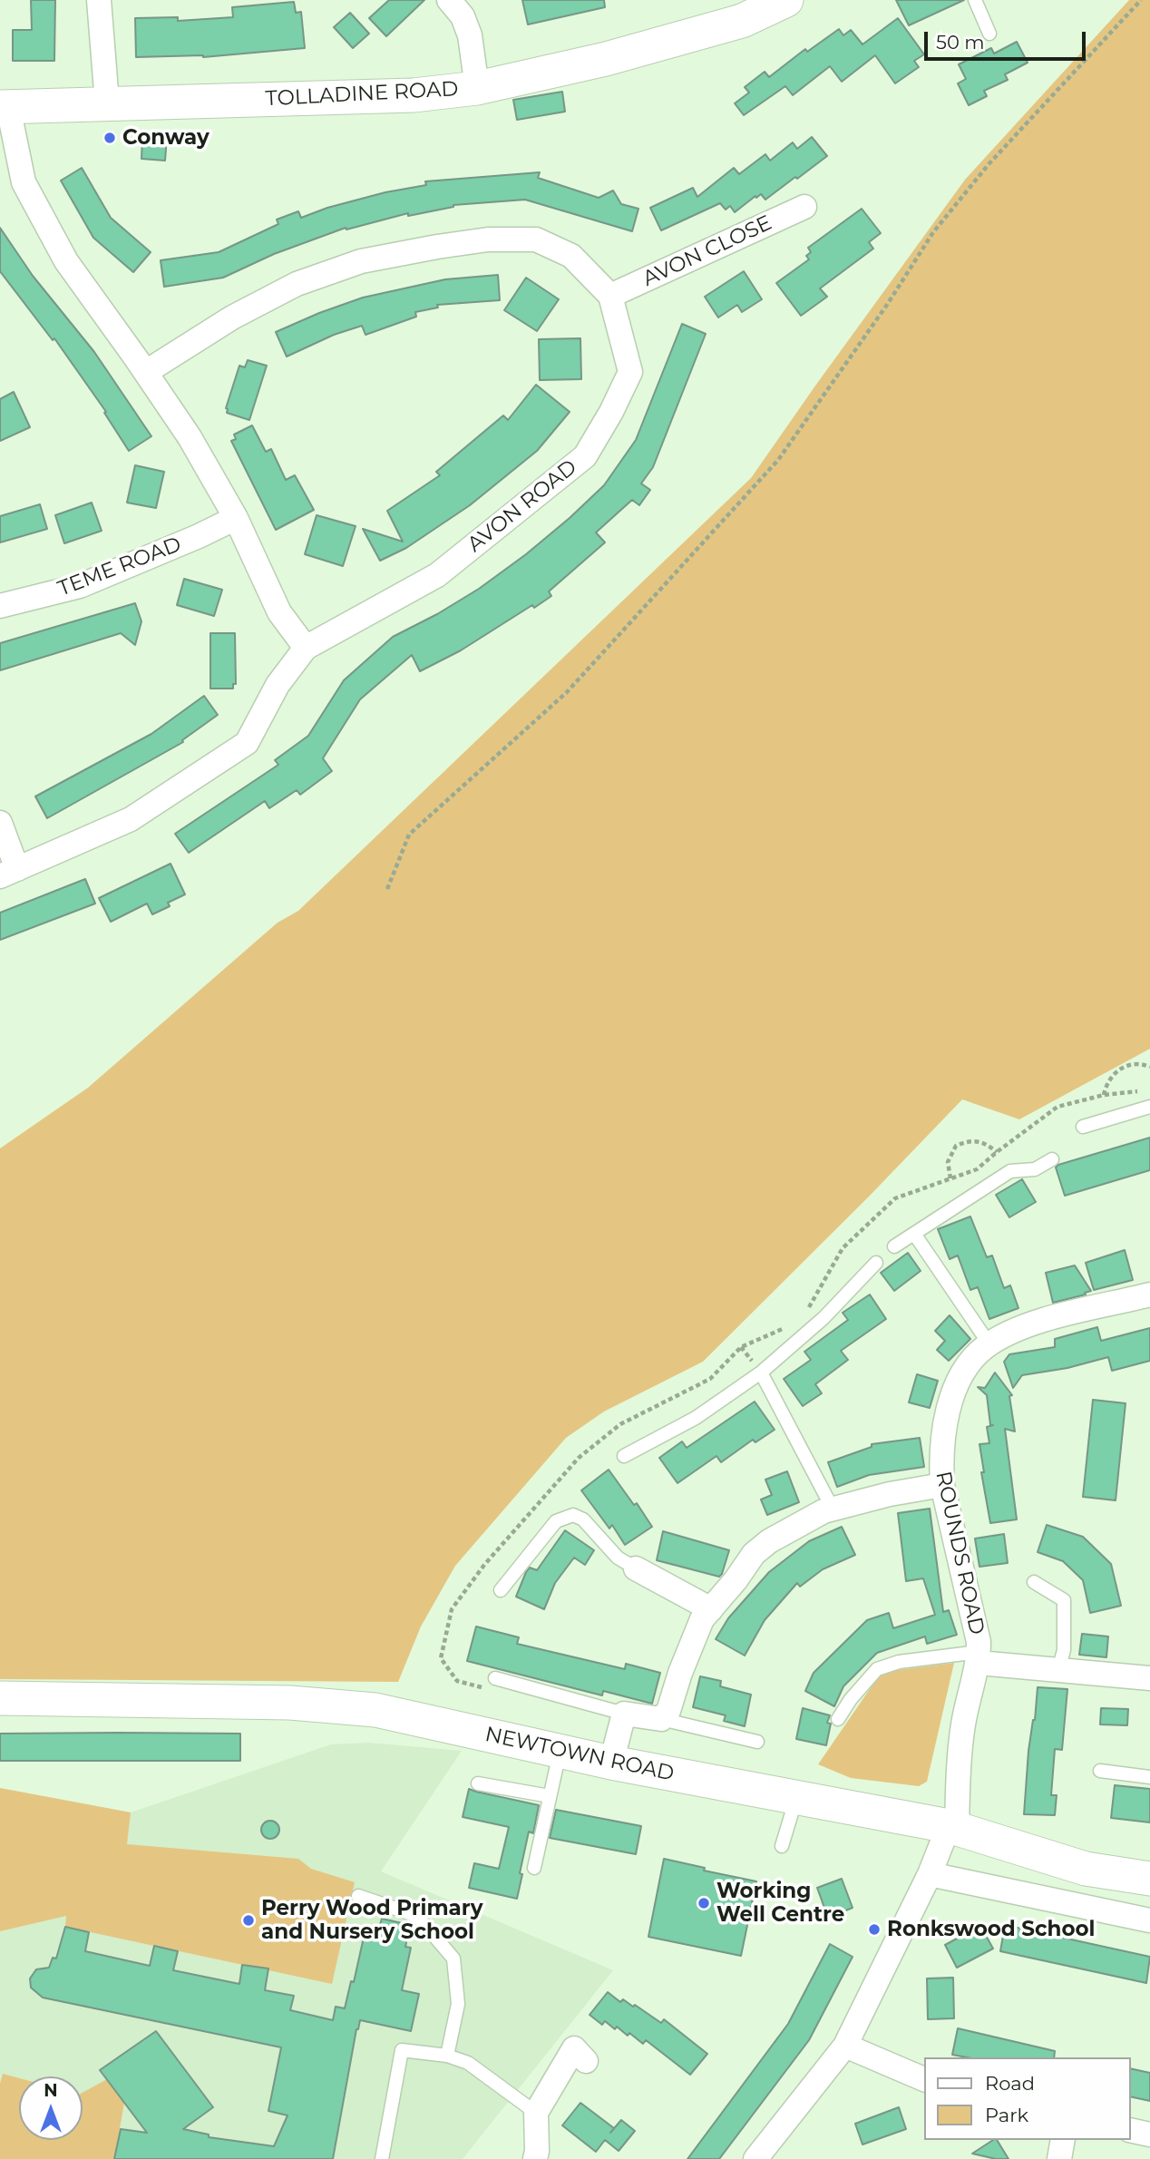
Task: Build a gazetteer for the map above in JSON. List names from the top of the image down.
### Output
{
  "streets": {
    "main road": ["TOLLADINE ROAD", "NEWTOWN ROAD"],
    "street": [
      "AVON CLOSE",
      "AVON ROAD",
      "TEME ROAD",
      "ROUNDS ROAD"
    ]
  },
  "crossings": [
    ["AVON CLOSE", "AVON ROAD"],
    ["ROUNDS ROAD", "NEWTOWN ROAD"]
  ],
  "places": [
    "Conway",
    "Working Well Centre",
    "Perry Wood Primary and Nursery School",
    "Ronkswood School"
  ],
  "legend": ["Road", "Park"],
  "scale_bar": "50 m",
  "north": "top"
}
